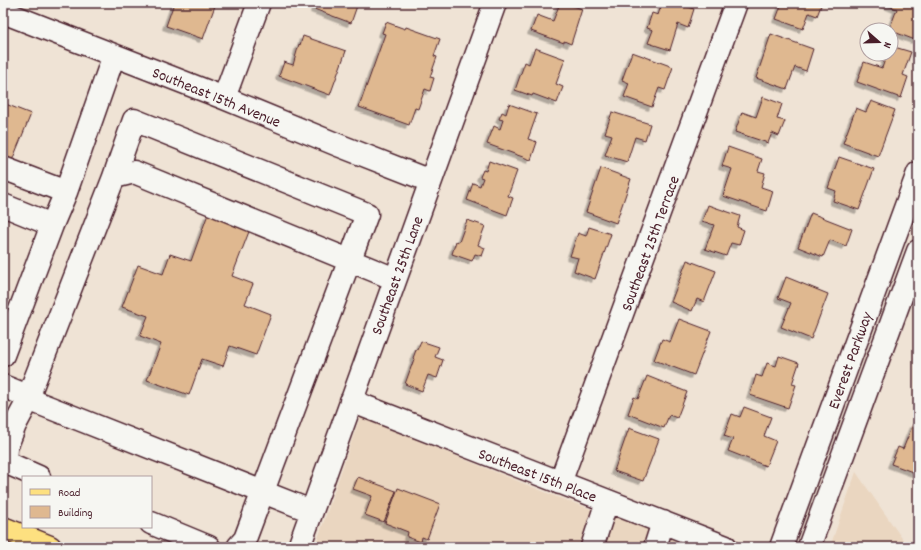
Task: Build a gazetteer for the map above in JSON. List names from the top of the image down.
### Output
{
  "streets": {
    "street": [
      "Southeast 15th Avenue",
      "Southeast 25th Terrace",
      "Southeast 25th Lane",
      "Everest Parkway",
      "Southeast 15th Place"
    ]
  },
  "crossings": [
    ["Southeast 15th Avenue", "Southeast 25th Lane"],
    ["Southeast 25th Terrace", "Southeast 15th Place"],
    ["Southeast 25th Lane", "Southeast 15th Place"]
  ],
  "legend": ["Road", "Building"],
  "north": "right"
}
